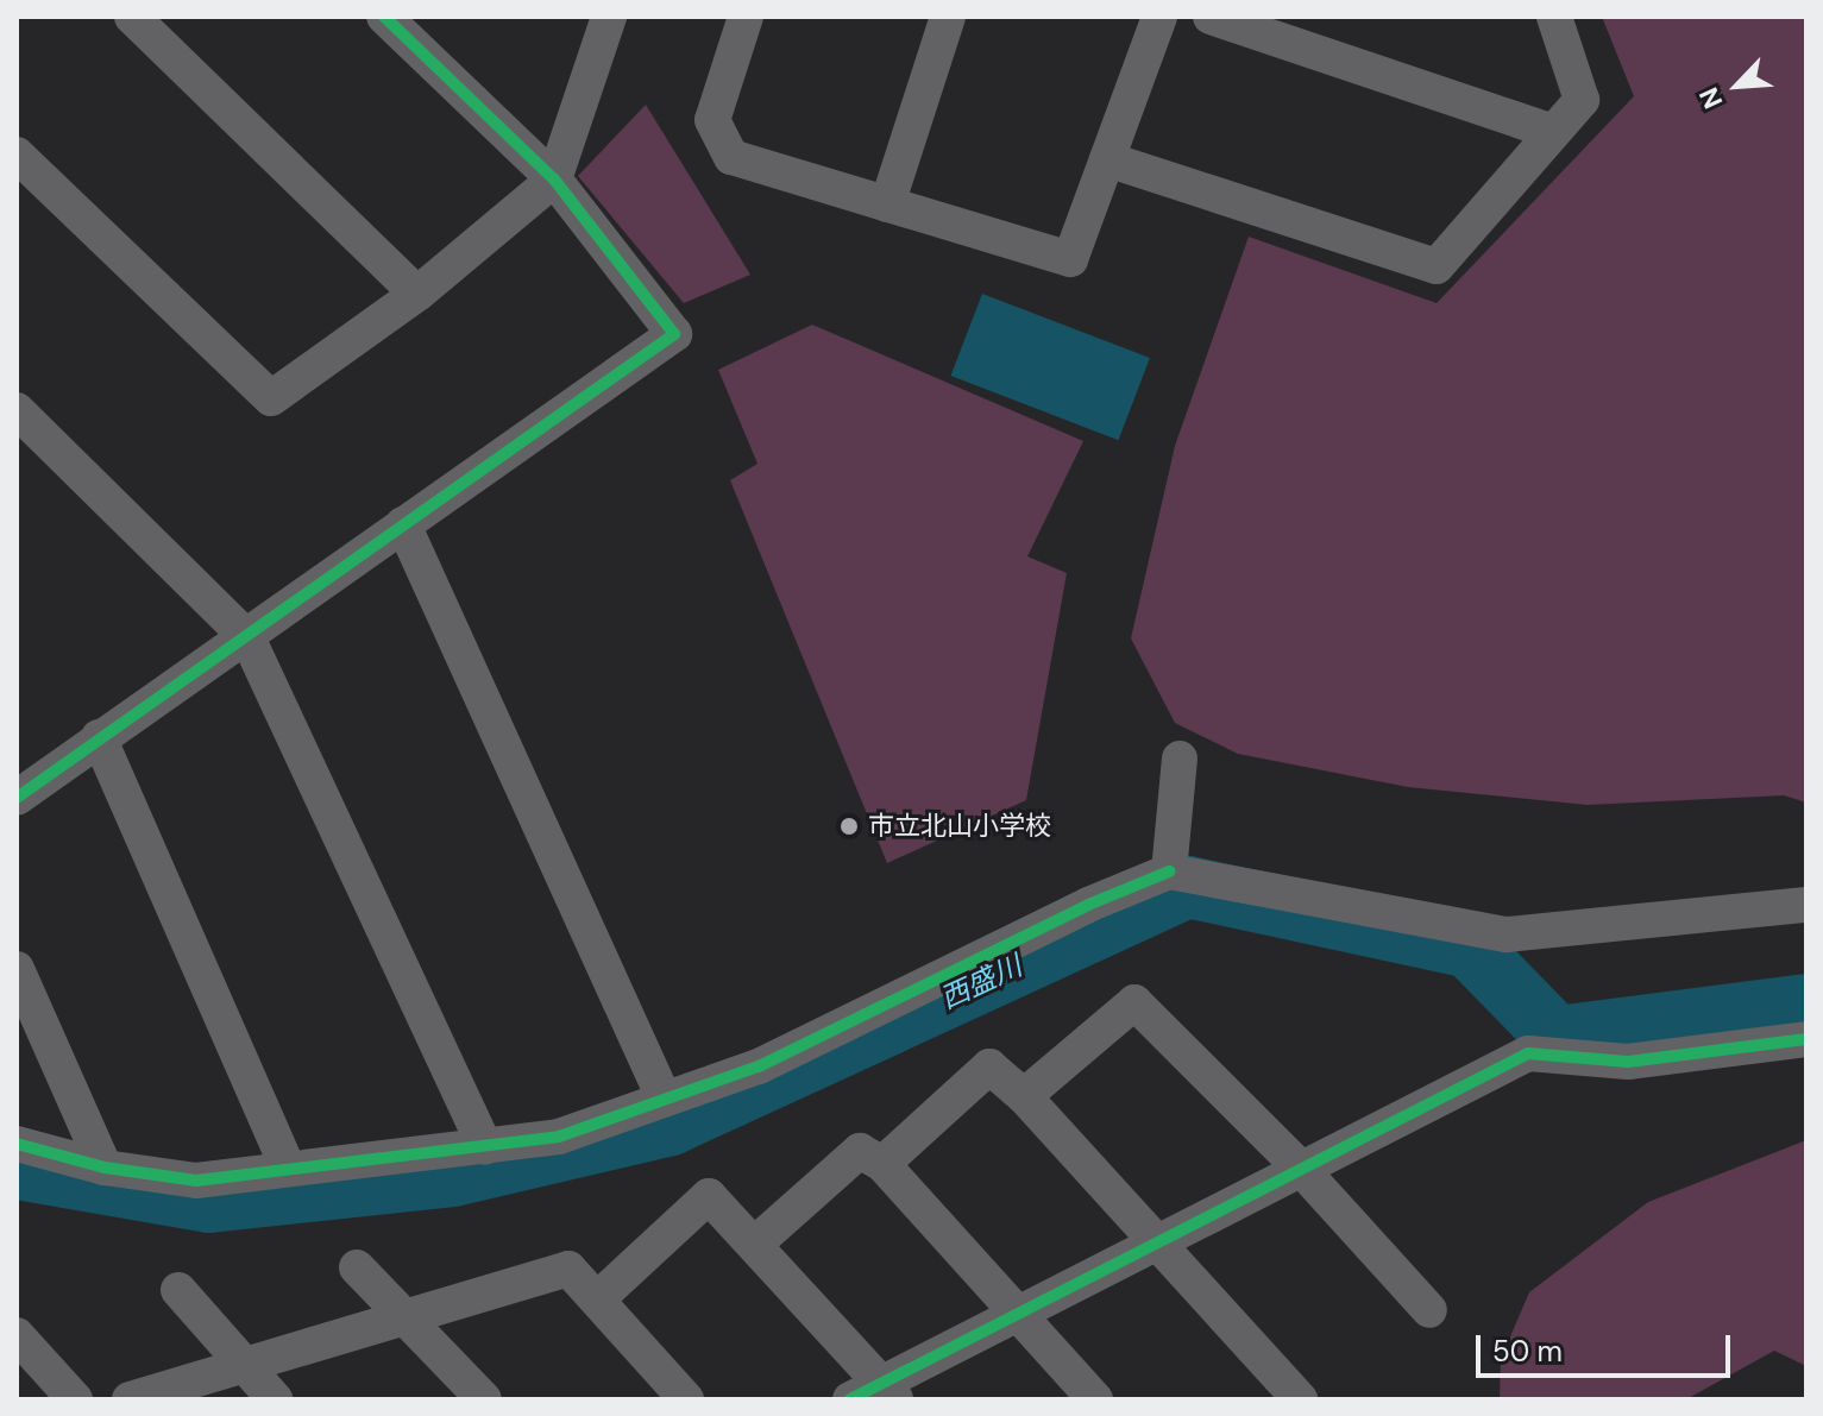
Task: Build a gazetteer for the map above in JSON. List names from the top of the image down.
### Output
{
  "water": ["西盛川"],
  "places": ["市立北山小学校"],
  "scale_bar": "50 m",
  "north": "bottom left"
}
